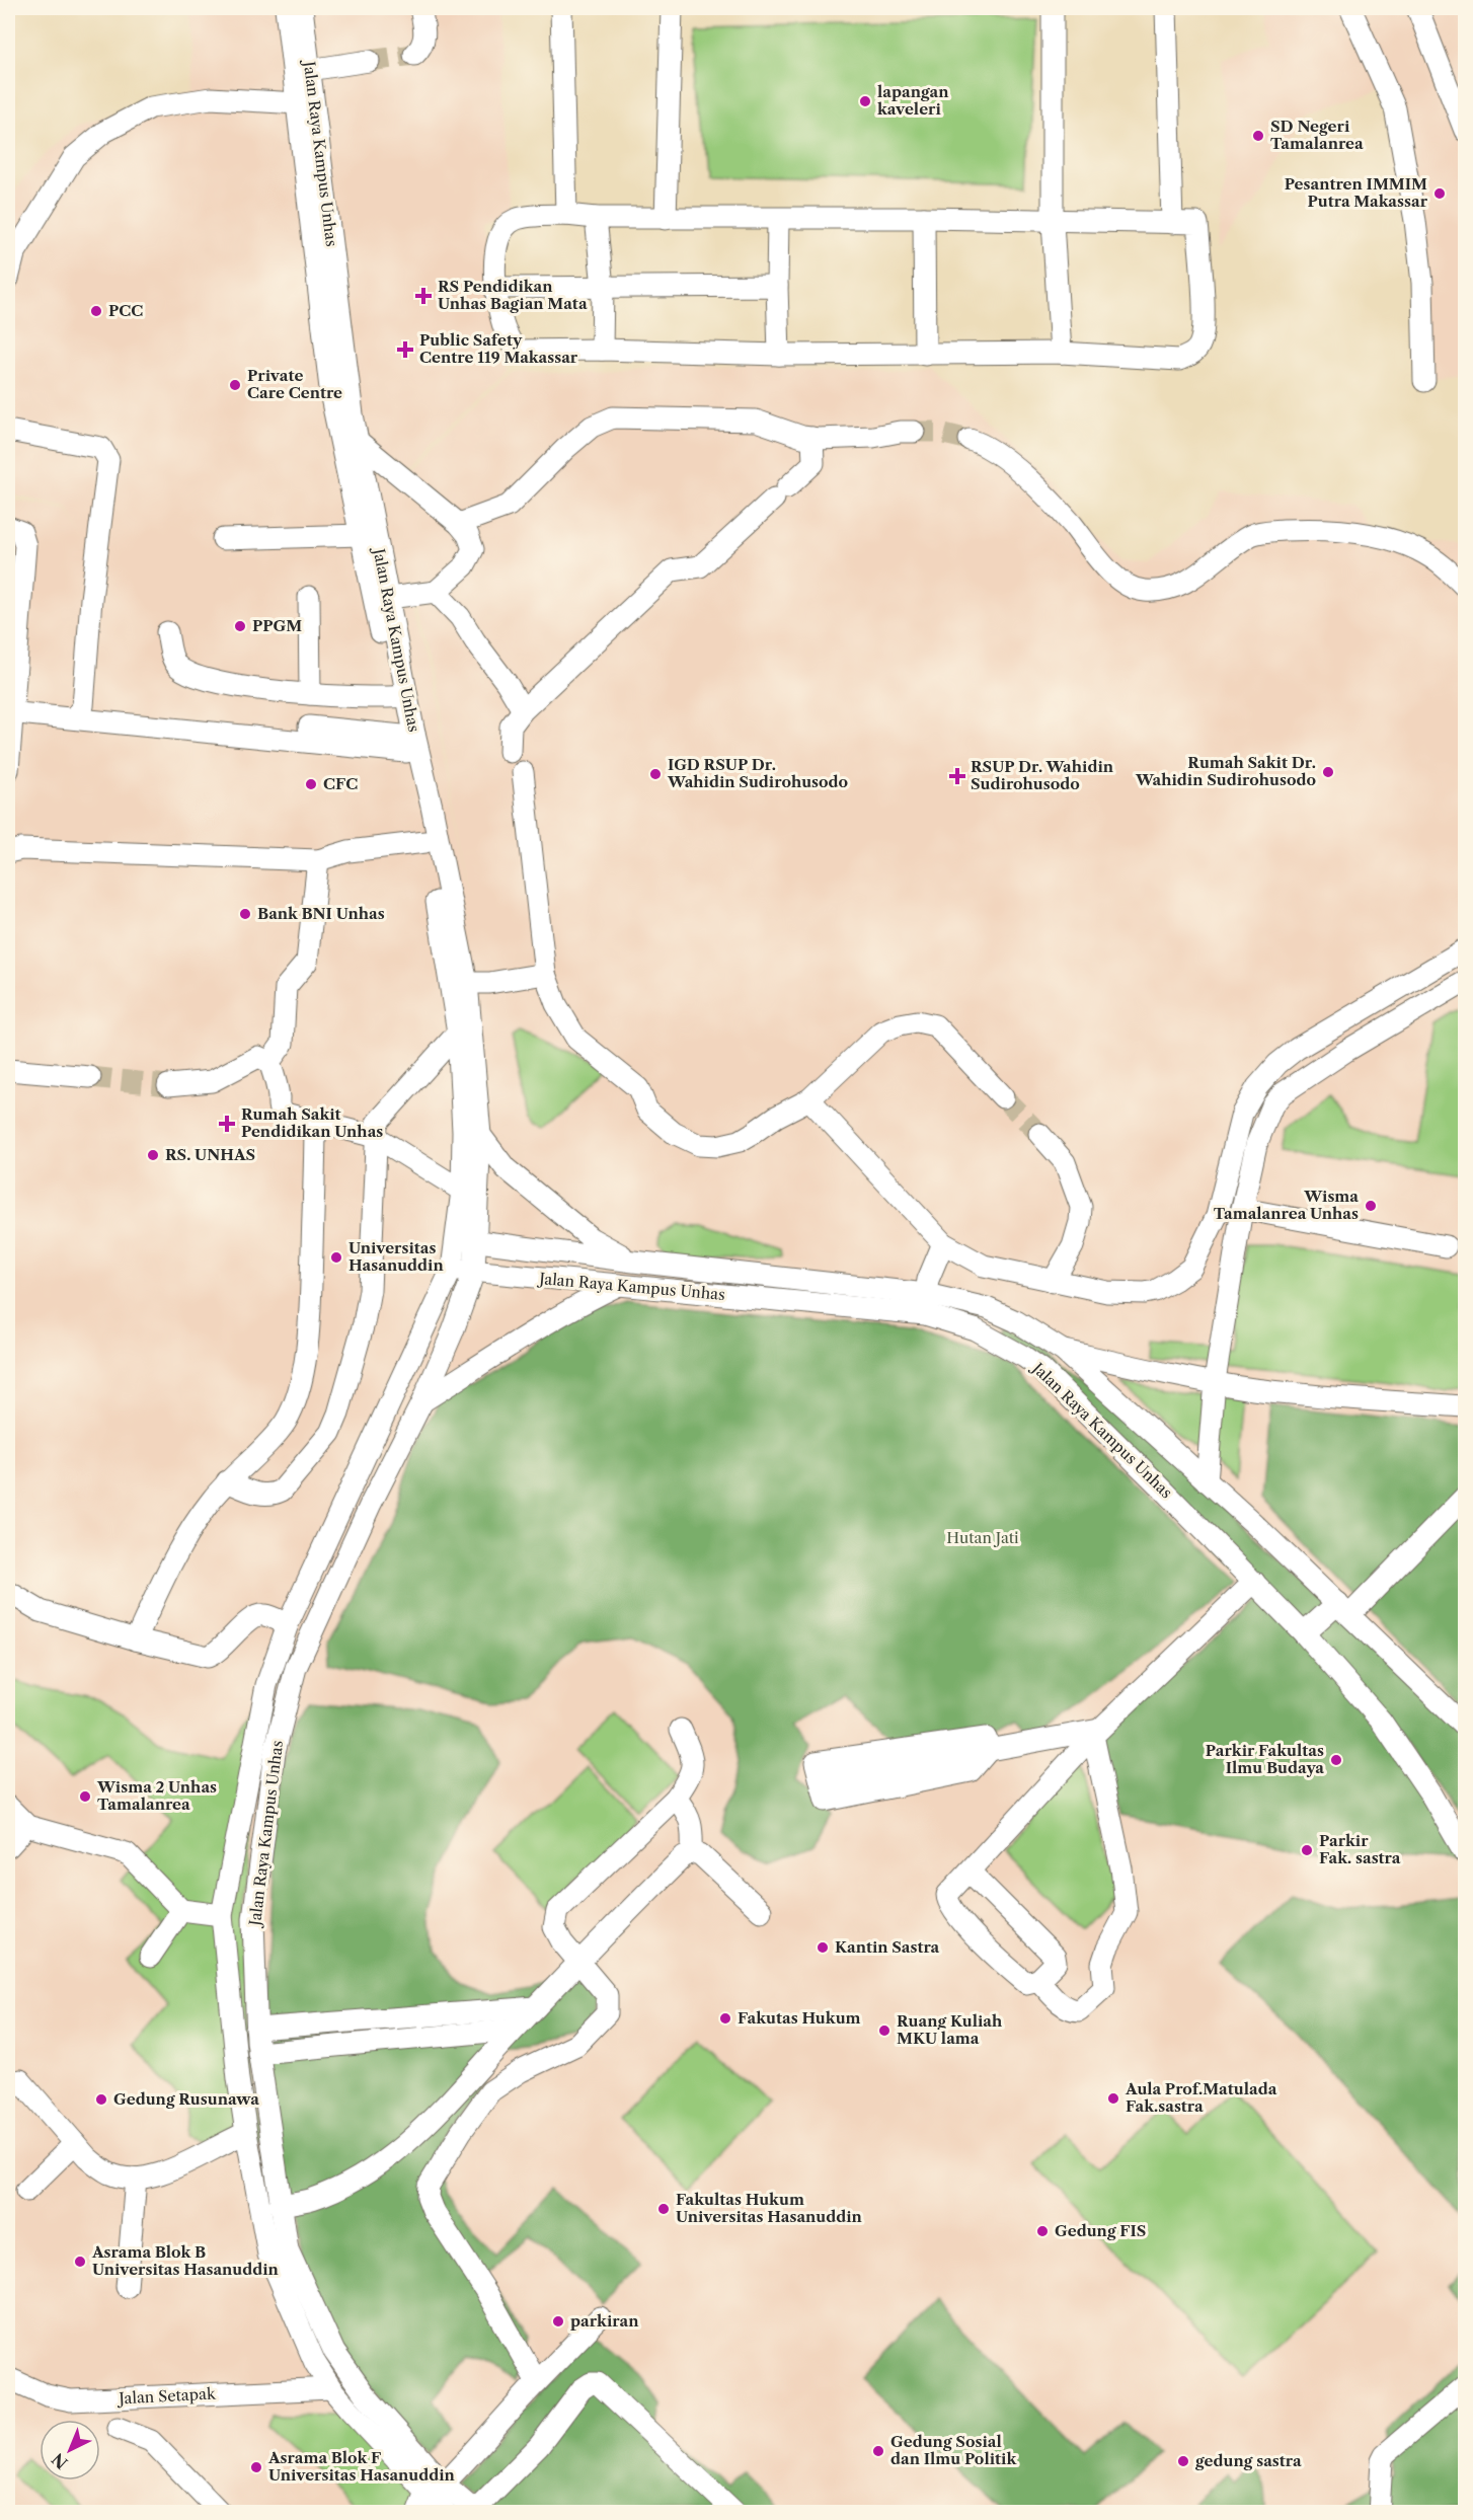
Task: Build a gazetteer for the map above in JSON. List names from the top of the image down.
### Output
{
  "streets": {
    "street": ["Jalan Raya Kampus Unhas", "Jalan Setapak"]
  },
  "crossings": [
    ["Jalan Raya Kampus Unhas", "Jalan Setapak"]
  ],
  "parks": ["Hutan Jati"],
  "places": {
    "other": [
      "lapangan kaveleri",
      "SD Negeri Tamalanrea",
      "Pesantren IMMIM Putra Makassar",
      "PCC",
      "Private Care Centre",
      "PPGM",
      "Rumah Sakit Dr. Wahidin Sudirohusodo",
      "IGD RSUP Dr. Wahidin Sudirohusodo",
      "CFC",
      "Bank BNI Unhas",
      "RS. UNHAS",
      "Wisma Tamalanrea Unhas",
      "Universitas Hasanuddin",
      "Parkir Fakultas Ilmu Budaya",
      "Wisma 2 Unhas Tamalanrea",
      "Parkir Fak. sastra",
      "Kantin Sastra",
      "Fakutas Hukum",
      "Ruang Kuliah MKU lama",
      "Aula Prof.Matulada Fak.sastra",
      "Gedung Rusunawa",
      "Fakultas Hukum Universitas Hasanuddin",
      "Gedung FIS",
      "Asrama Blok B Universitas Hasanuddin",
      "parkiran",
      "Gedung Sosial dan Ilmu Politik",
      "gedung sastra",
      "Asrama Blok F Universitas Hasanuddin"
    ],
    "health": [
      "RS Pendidikan Unhas Bagian Mata",
      "Public Safety Centre 119 Makassar",
      "RSUP Dr. Wahidin Sudirohusodo",
      "Rumah Sakit Pendidikan Unhas"
    ]
  },
  "north": "bottom left"
}
